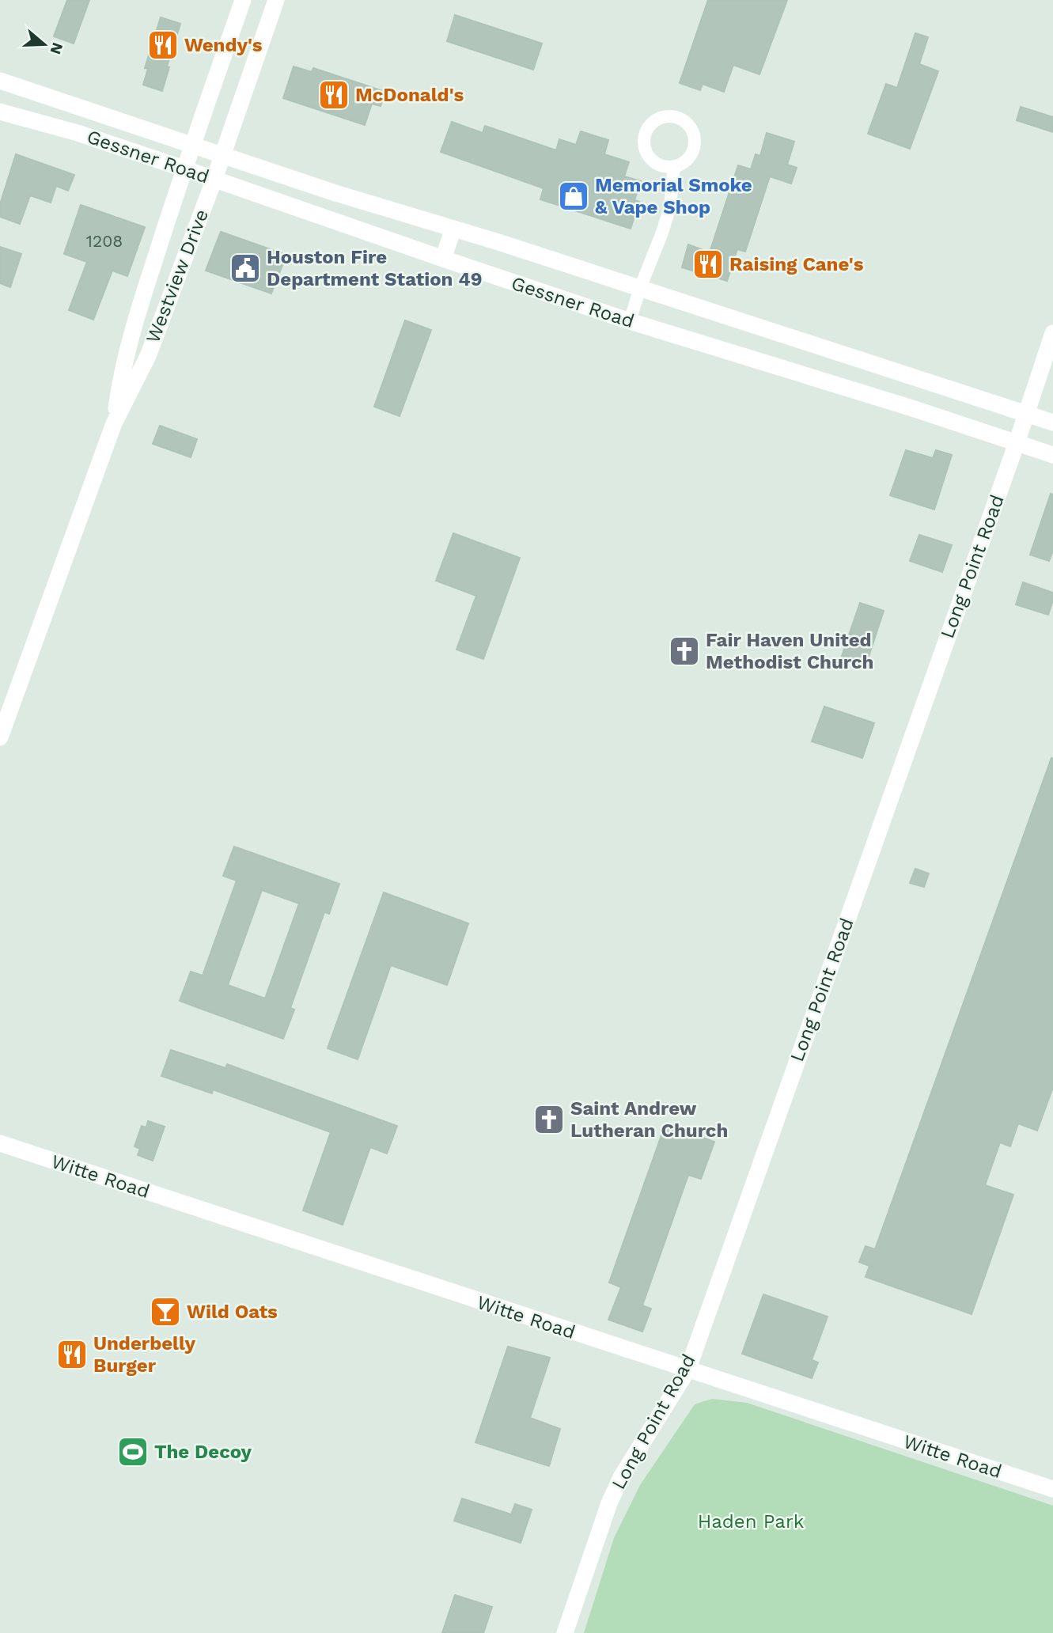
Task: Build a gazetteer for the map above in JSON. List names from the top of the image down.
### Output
{
  "streets": {
    "main road": [
      "Gessner Road",
      "Westview Drive",
      "Long Point Road",
      "Witte Road"
    ]
  },
  "crossings": [
    ["Gessner Road", "Westview Drive"],
    ["Gessner Road", "Long Point Road"],
    ["Long Point Road", "Witte Road"]
  ],
  "parks": ["Haden Park"],
  "places": {
    "restaurant": [
      "Wendy's",
      "McDonald's",
      "Raising Cane's",
      "Underbelly Burger"
    ],
    "shop": ["Memorial Smoke & Vape Shop"],
    "public building": ["Houston Fire Department Station 49"],
    "church": ["Fair Haven United Methodist Church", "Saint Andrew Lutheran Church"],
    "bar": ["Wild Oats"],
    "sports": ["The Decoy"]
  },
  "house_numbers": ["1208"],
  "north": "right"
}
